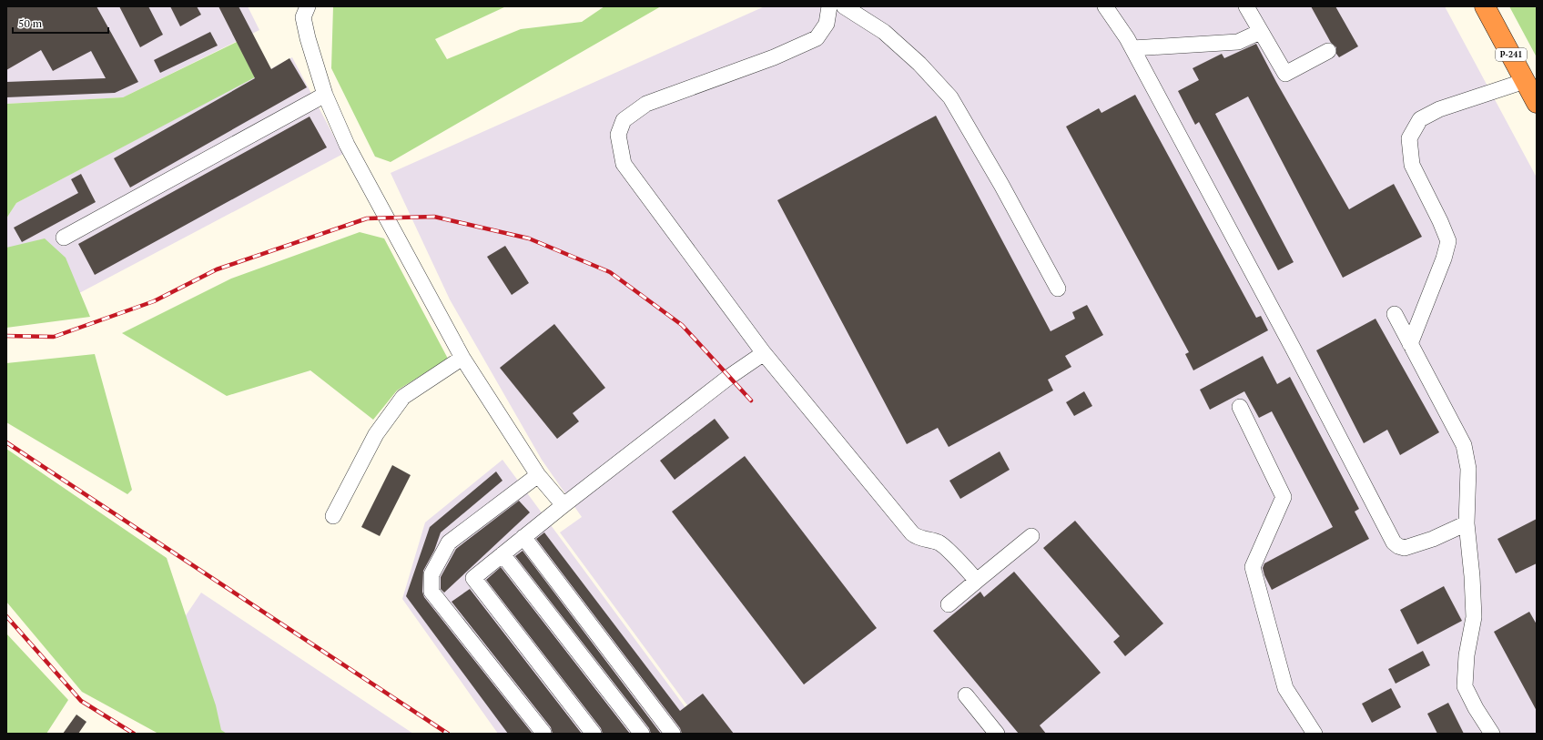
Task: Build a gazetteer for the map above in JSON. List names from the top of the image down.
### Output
{
  "streets": {
    "highway": ["Р-241"]
  },
  "scale_bar": "50 m"
}
